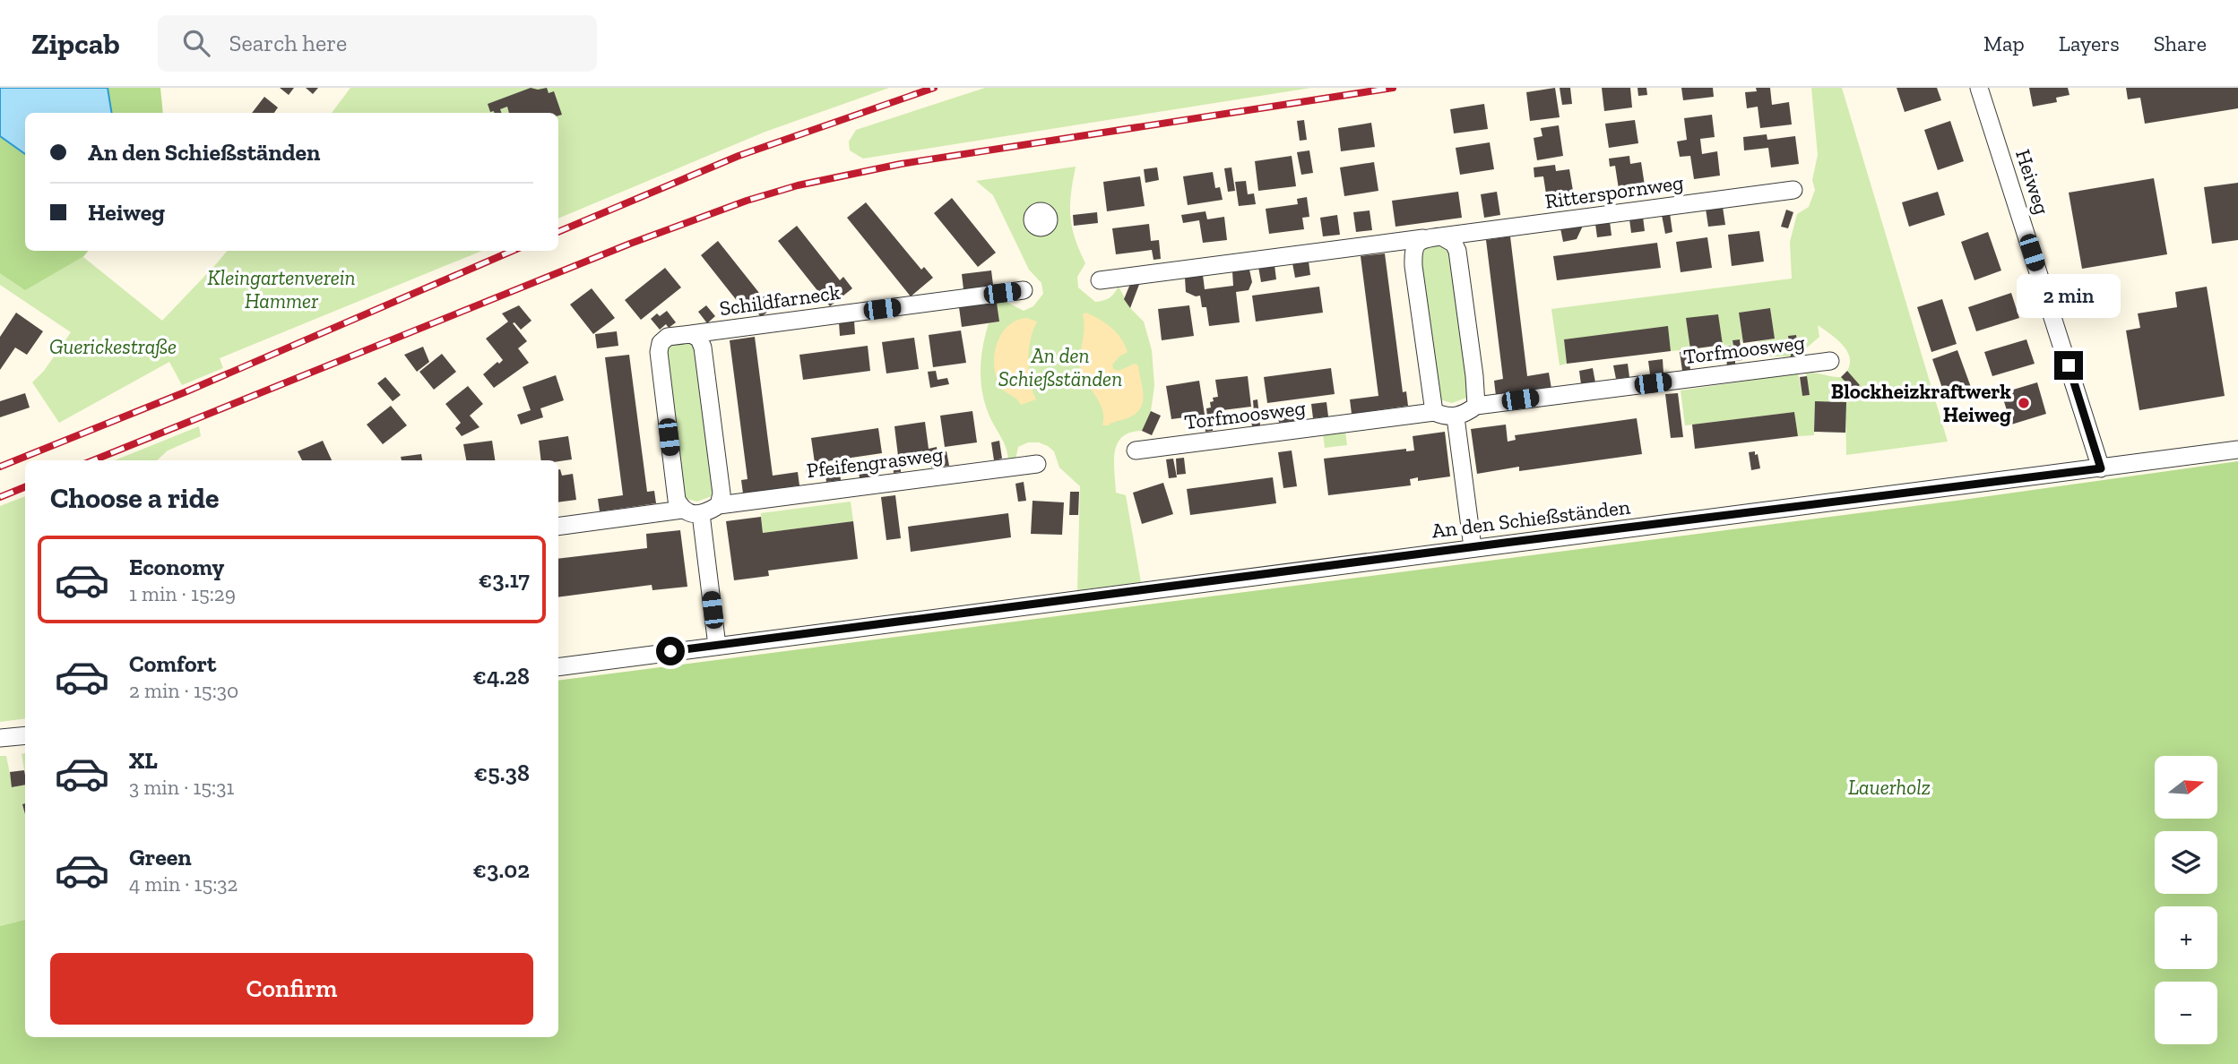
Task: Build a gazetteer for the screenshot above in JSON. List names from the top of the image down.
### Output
{
  "streets": {
    "street": [
      "Heiweg",
      "Ritterspornweg",
      "Schildfarneck",
      "Torfmoosweg",
      "Pfeifengrasweg",
      "An den Schießständen"
    ]
  },
  "crossings": [
    ["Heiweg", "An den Schießständen"],
    ["Schildfarneck", "Pfeifengrasweg"]
  ],
  "parks": [
    "Kleingartenverein Hammer",
    "Guerickestraße",
    "An den Schießständen",
    "Lauerholz"
  ],
  "places": ["Blockheizkraftwerk Heiweg"],
  "north": "right",
  "page": {
    "header": "Zipcab",
    "search": "Search here",
    "nav": ["Map", "Layers", "Share"],
    "banner": ["An den Schießständen", "Heiweg"],
    "bubble": "2 min",
    "heading": "Choose a ride",
    "list": [
      {
        "name": "Economy",
        "note": "1 min · 15:29",
        "value": "€3.17"
      },
      {
        "name": "Comfort",
        "note": "2 min · 15:30",
        "value": "€4.28"
      },
      {
        "name": "XL",
        "note": "3 min · 15:31",
        "value": "€5.38"
      },
      {
        "name": "Green",
        "note": "4 min · 15:32",
        "value": "€3.02"
      }
    ],
    "map_buttons": ["+", "−"],
    "buttons": "Confirm"
  }
}
